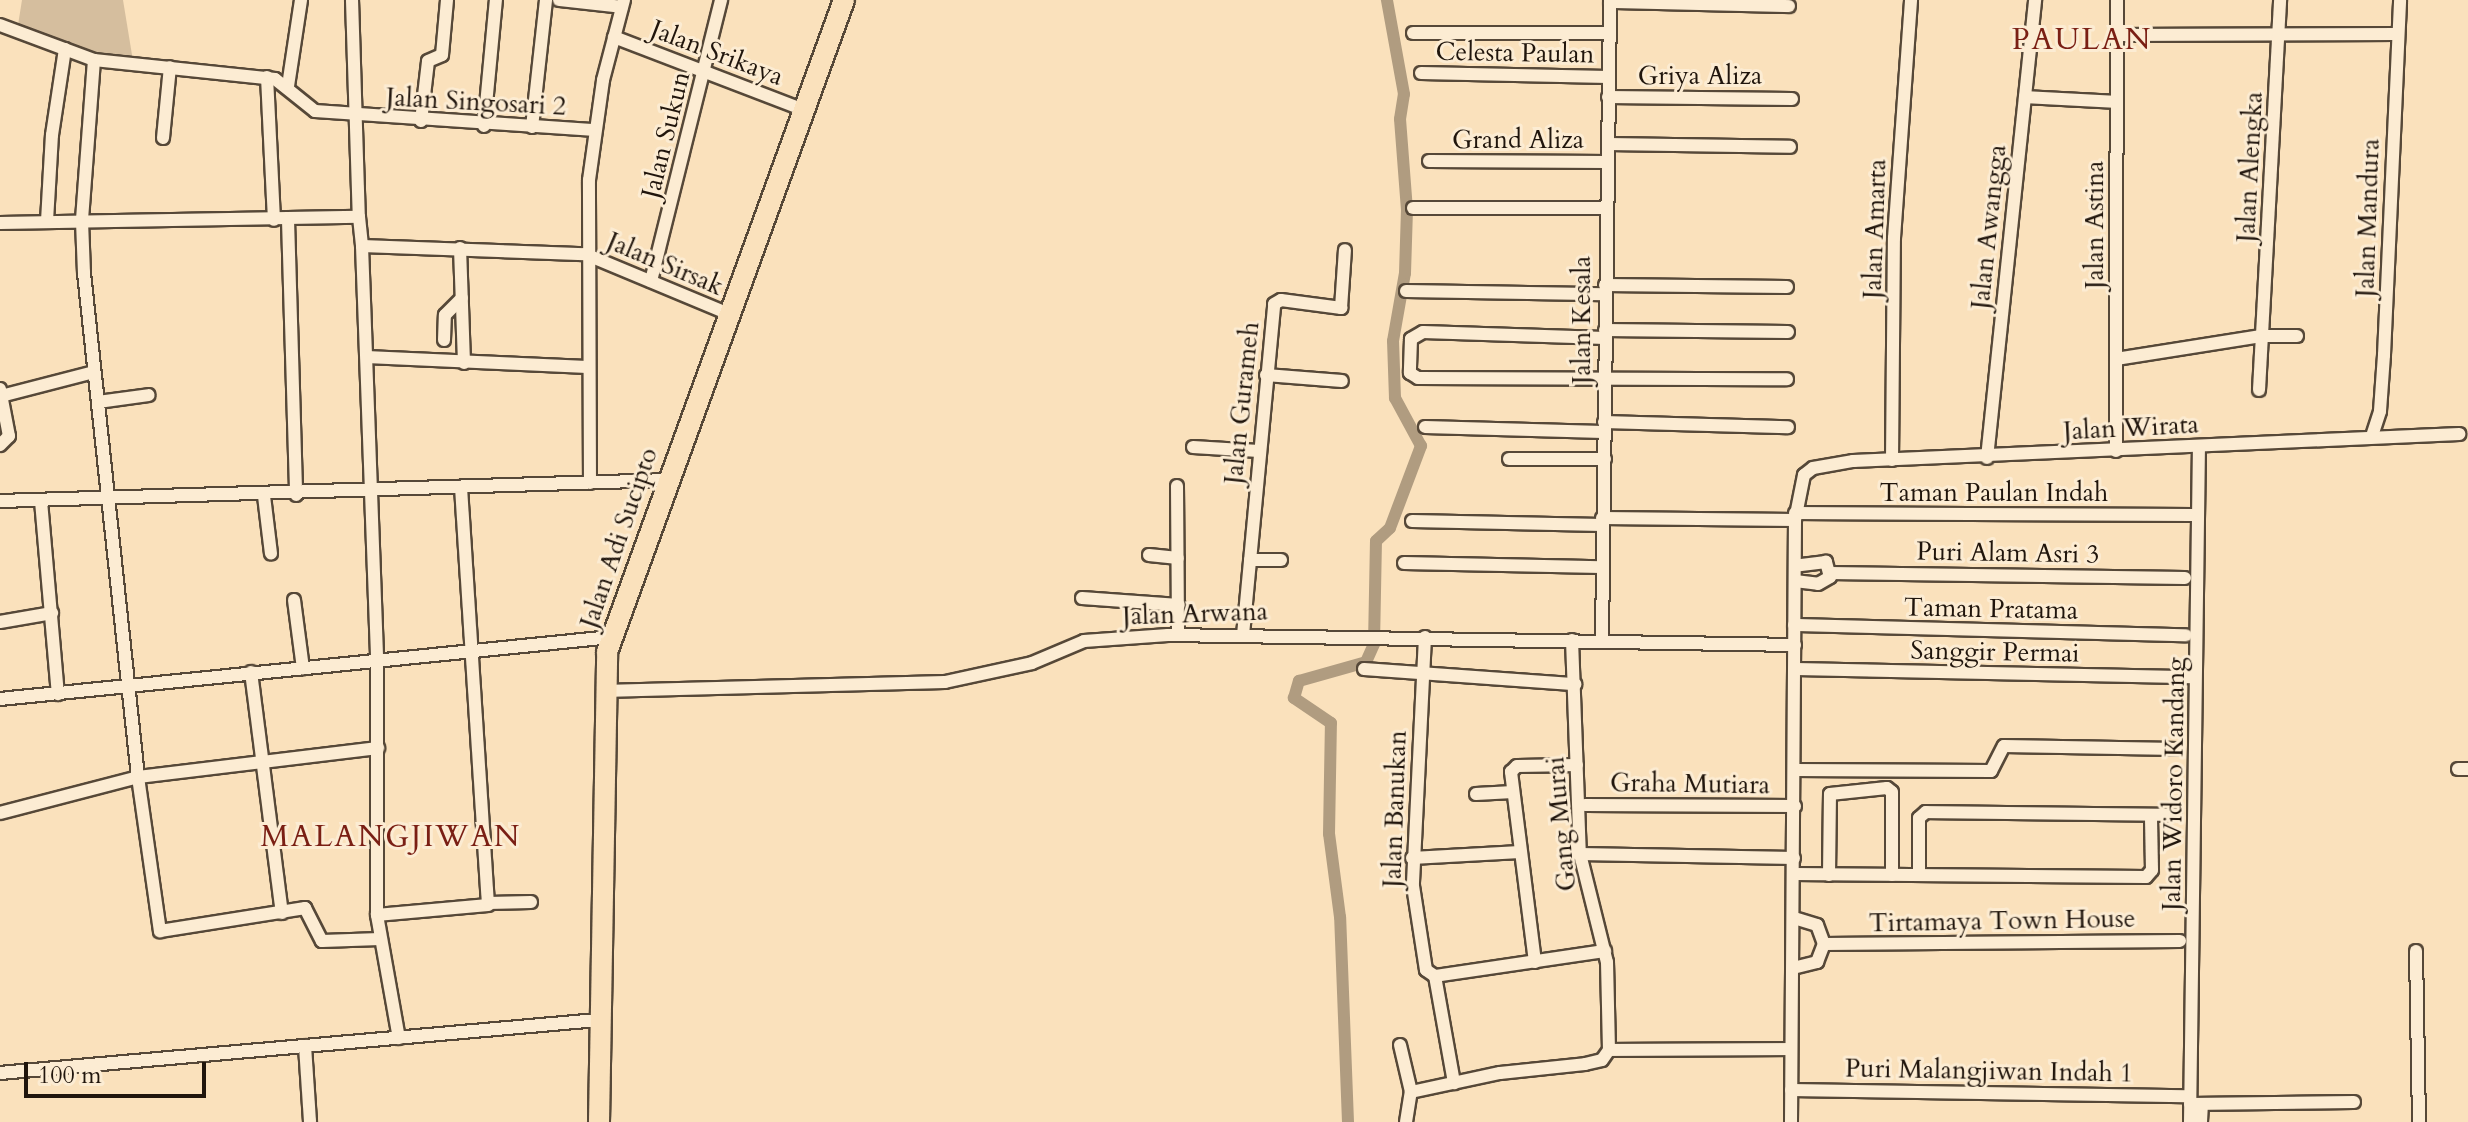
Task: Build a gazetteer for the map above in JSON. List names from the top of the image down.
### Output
{
  "streets": {
    "highway": ["Jalan Adi Sucipto"],
    "street": [
      "Jalan Srikaya",
      "Celesta Paulan",
      "Griya Aliza",
      "Jalan Singosari 2",
      "Jalan Sukun",
      "Grand Aliza",
      "Jalan Alengka",
      "Jalan Mandura",
      "Jalan Astina",
      "Jalan Awangga",
      "Jalan Amarta",
      "Jalan Sirsak",
      "Jalan Kesala",
      "Jalan Gurameh",
      "Jalan Wirata",
      "Taman Paulan Indah",
      "Puri Alam Asri 3",
      "Taman Pratama",
      "Jalan Arwana",
      "Sanggir Permai",
      "Graha Mutiara",
      "Jalan Widoro Kandang",
      "Jalan Banukan",
      "Gang Murai",
      "Tirtamaya Town House",
      "Puri Malangjiwan Indah 1"
    ]
  },
  "crossings": [
    ["Jalan Srikaya", "Jalan Sukun"],
    ["Jalan Srikaya", "Jalan Adi Sucipto"],
    ["Celesta Paulan", "Jalan Kesala"],
    ["Griya Aliza", "Jalan Kesala"],
    ["Jalan Sukun", "Jalan Sirsak"],
    ["Grand Aliza", "Jalan Kesala"],
    ["Jalan Mandura", "Jalan Wirata"],
    ["Jalan Astina", "Jalan Wirata"],
    ["Jalan Awangga", "Jalan Wirata"],
    ["Jalan Amarta", "Jalan Wirata"],
    ["Jalan Sirsak", "Jalan Adi Sucipto"],
    ["Jalan Kesala", "Taman Paulan Indah"],
    ["Jalan Kesala", "Jalan Arwana"],
    ["Jalan Gurameh", "Jalan Arwana"],
    ["Jalan Wirata", "Taman Paulan Indah"],
    ["Jalan Wirata", "Puri Alam Asri 3"],
    ["Jalan Wirata", "Taman Pratama"],
    ["Jalan Wirata", "Jalan Arwana"],
    ["Jalan Wirata", "Sanggir Permai"],
    ["Jalan Wirata", "Graha Mutiara"],
    ["Jalan Wirata", "Jalan Widoro Kandang"],
    ["Jalan Wirata", "Puri Malangjiwan Indah 1"],
    ["Jalan Adi Sucipto", "Jalan Arwana"],
    ["Jalan Arwana", "Jalan Banukan"],
    ["Jalan Arwana", "Gang Murai"],
    ["Jalan Widoro Kandang", "Puri Malangjiwan Indah 1"]
  ],
  "districts": ["PAULAN", "MALANGJIWAN"],
  "scale_bar": "100 m"
}
